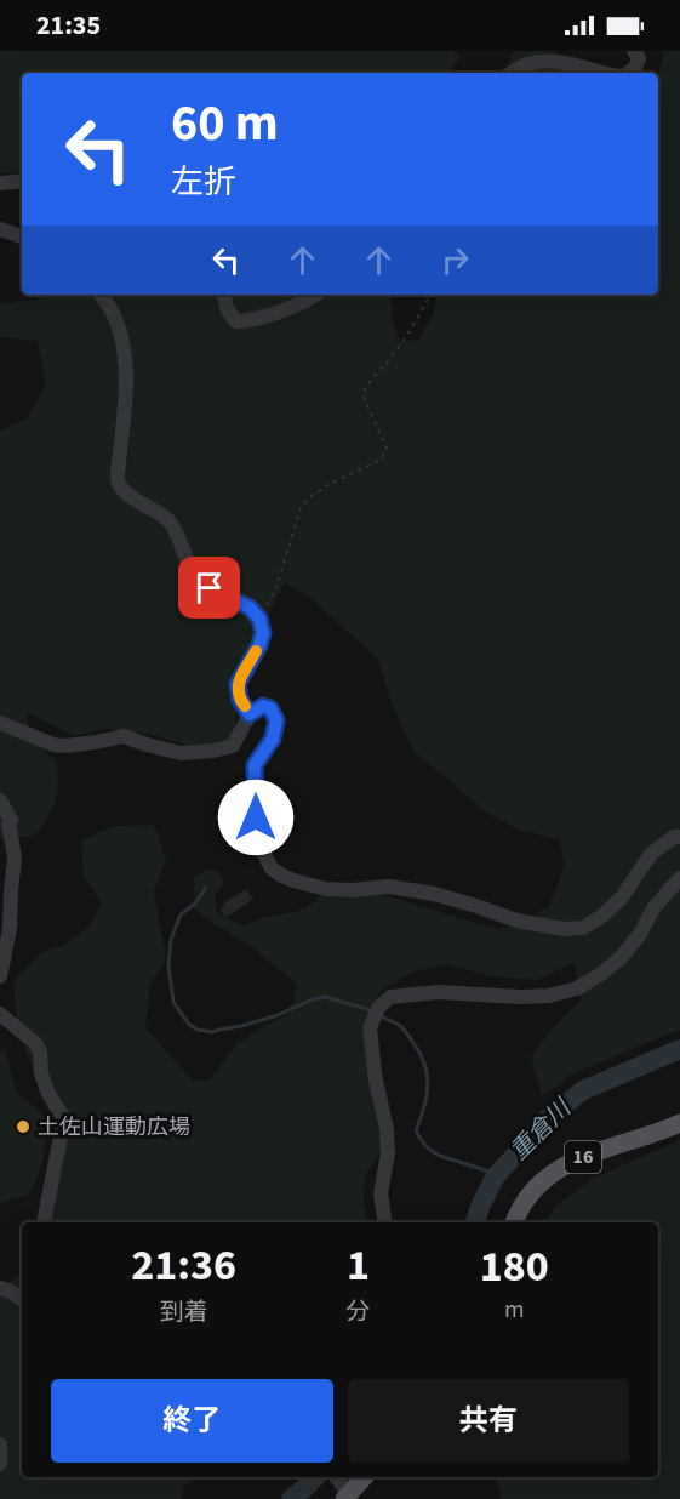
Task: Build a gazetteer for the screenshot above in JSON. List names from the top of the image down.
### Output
{
  "streets": {
    "main road": ["16"]
  },
  "water": ["重倉川"],
  "places": ["土佐山運動広場"],
  "page": {
    "status": "21:35",
    "turn": ["60 m", "左折"],
    "eta": [
      "21:36",
      "到着",
      "1",
      "分",
      "180",
      "m"
    ],
    "buttons": ["終了", "共有"]
  }
}
